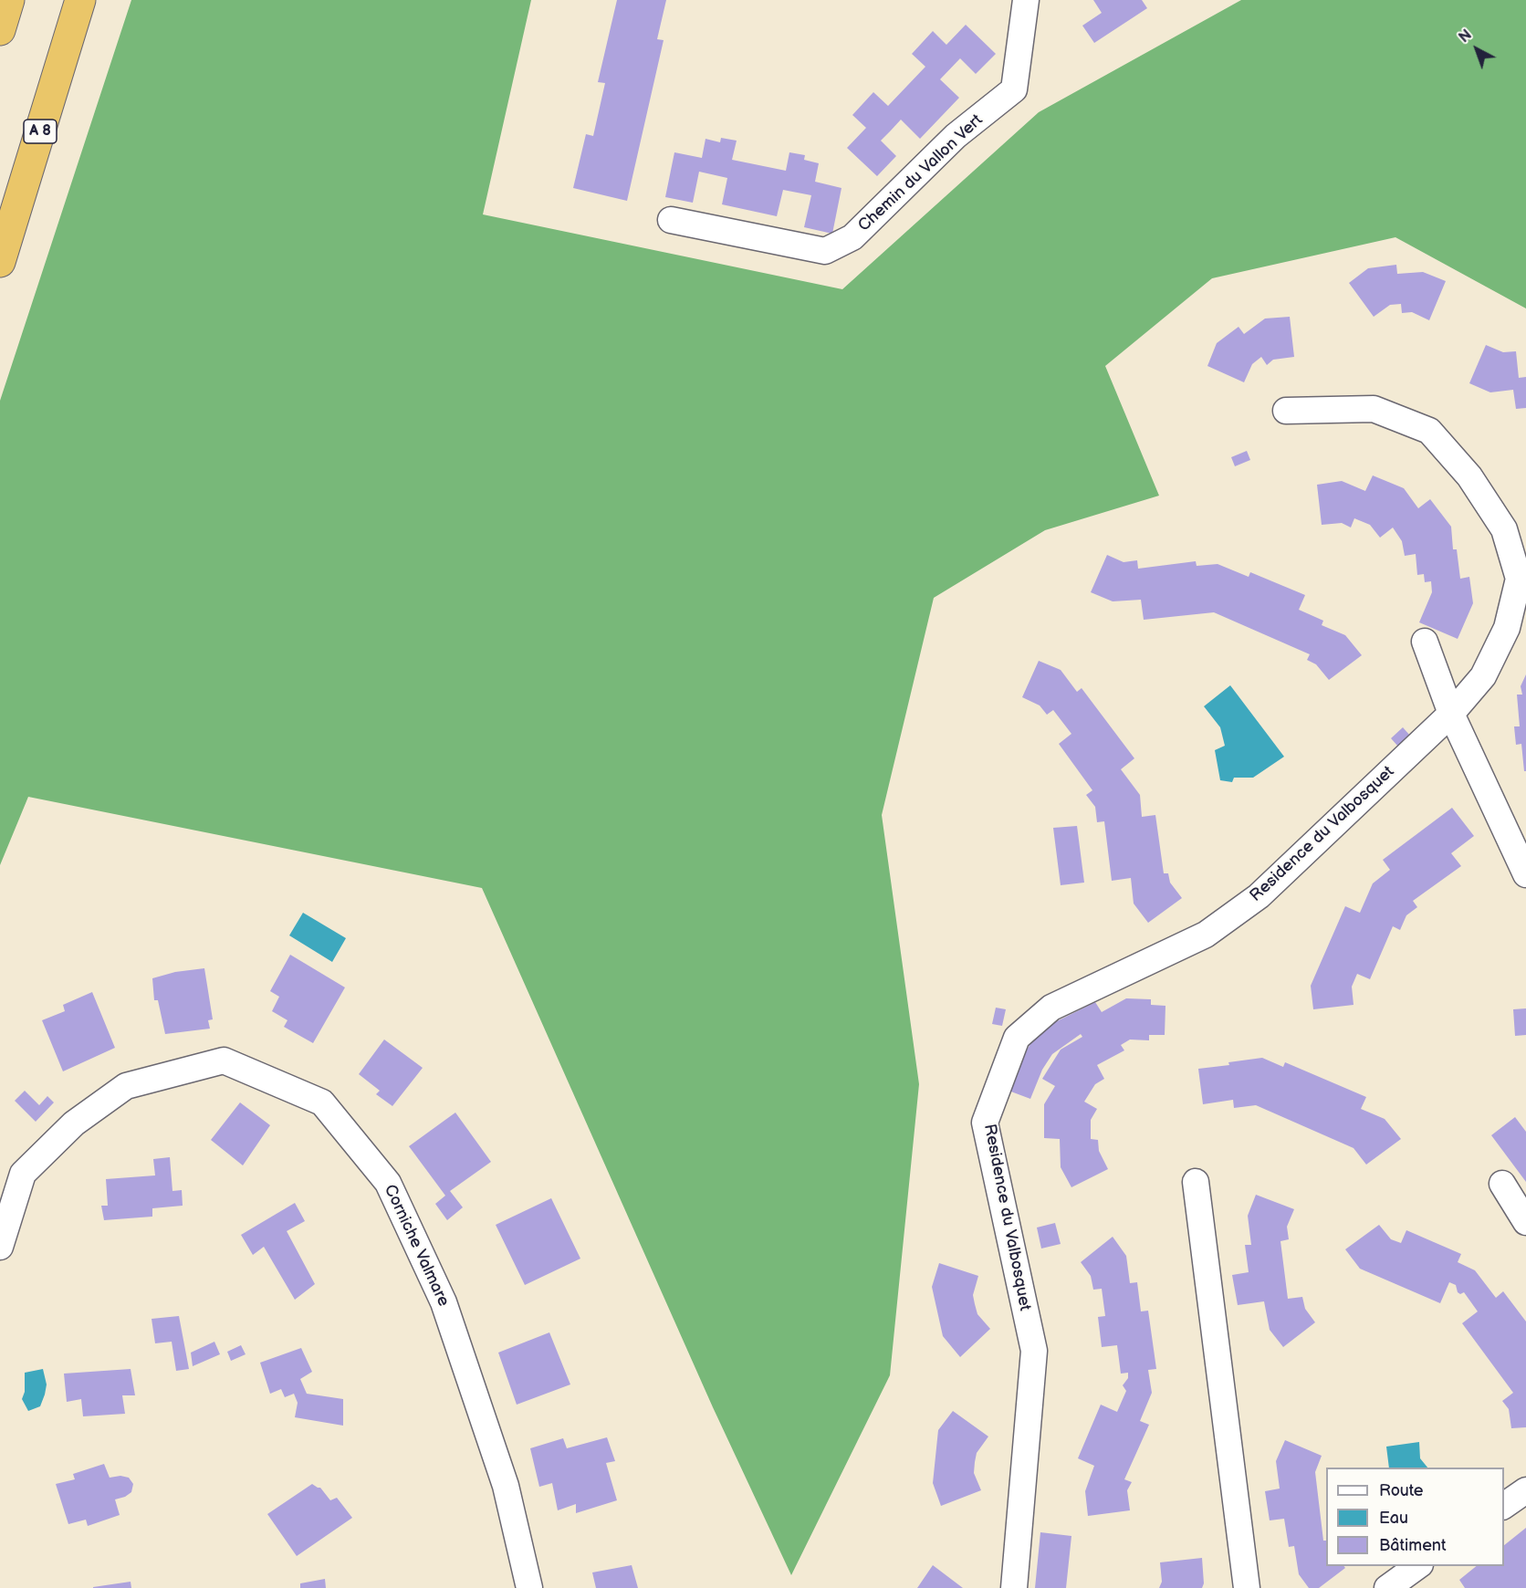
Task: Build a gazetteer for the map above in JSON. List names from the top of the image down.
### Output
{
  "streets": {
    "highway": ["A 8"],
    "street": ["Chemin du Vallon Vert", "Residence du Valbosquet", "Corniche Valmare"]
  },
  "legend": ["Route", "Eau", "Bâtiment"],
  "north": "top left"
}
